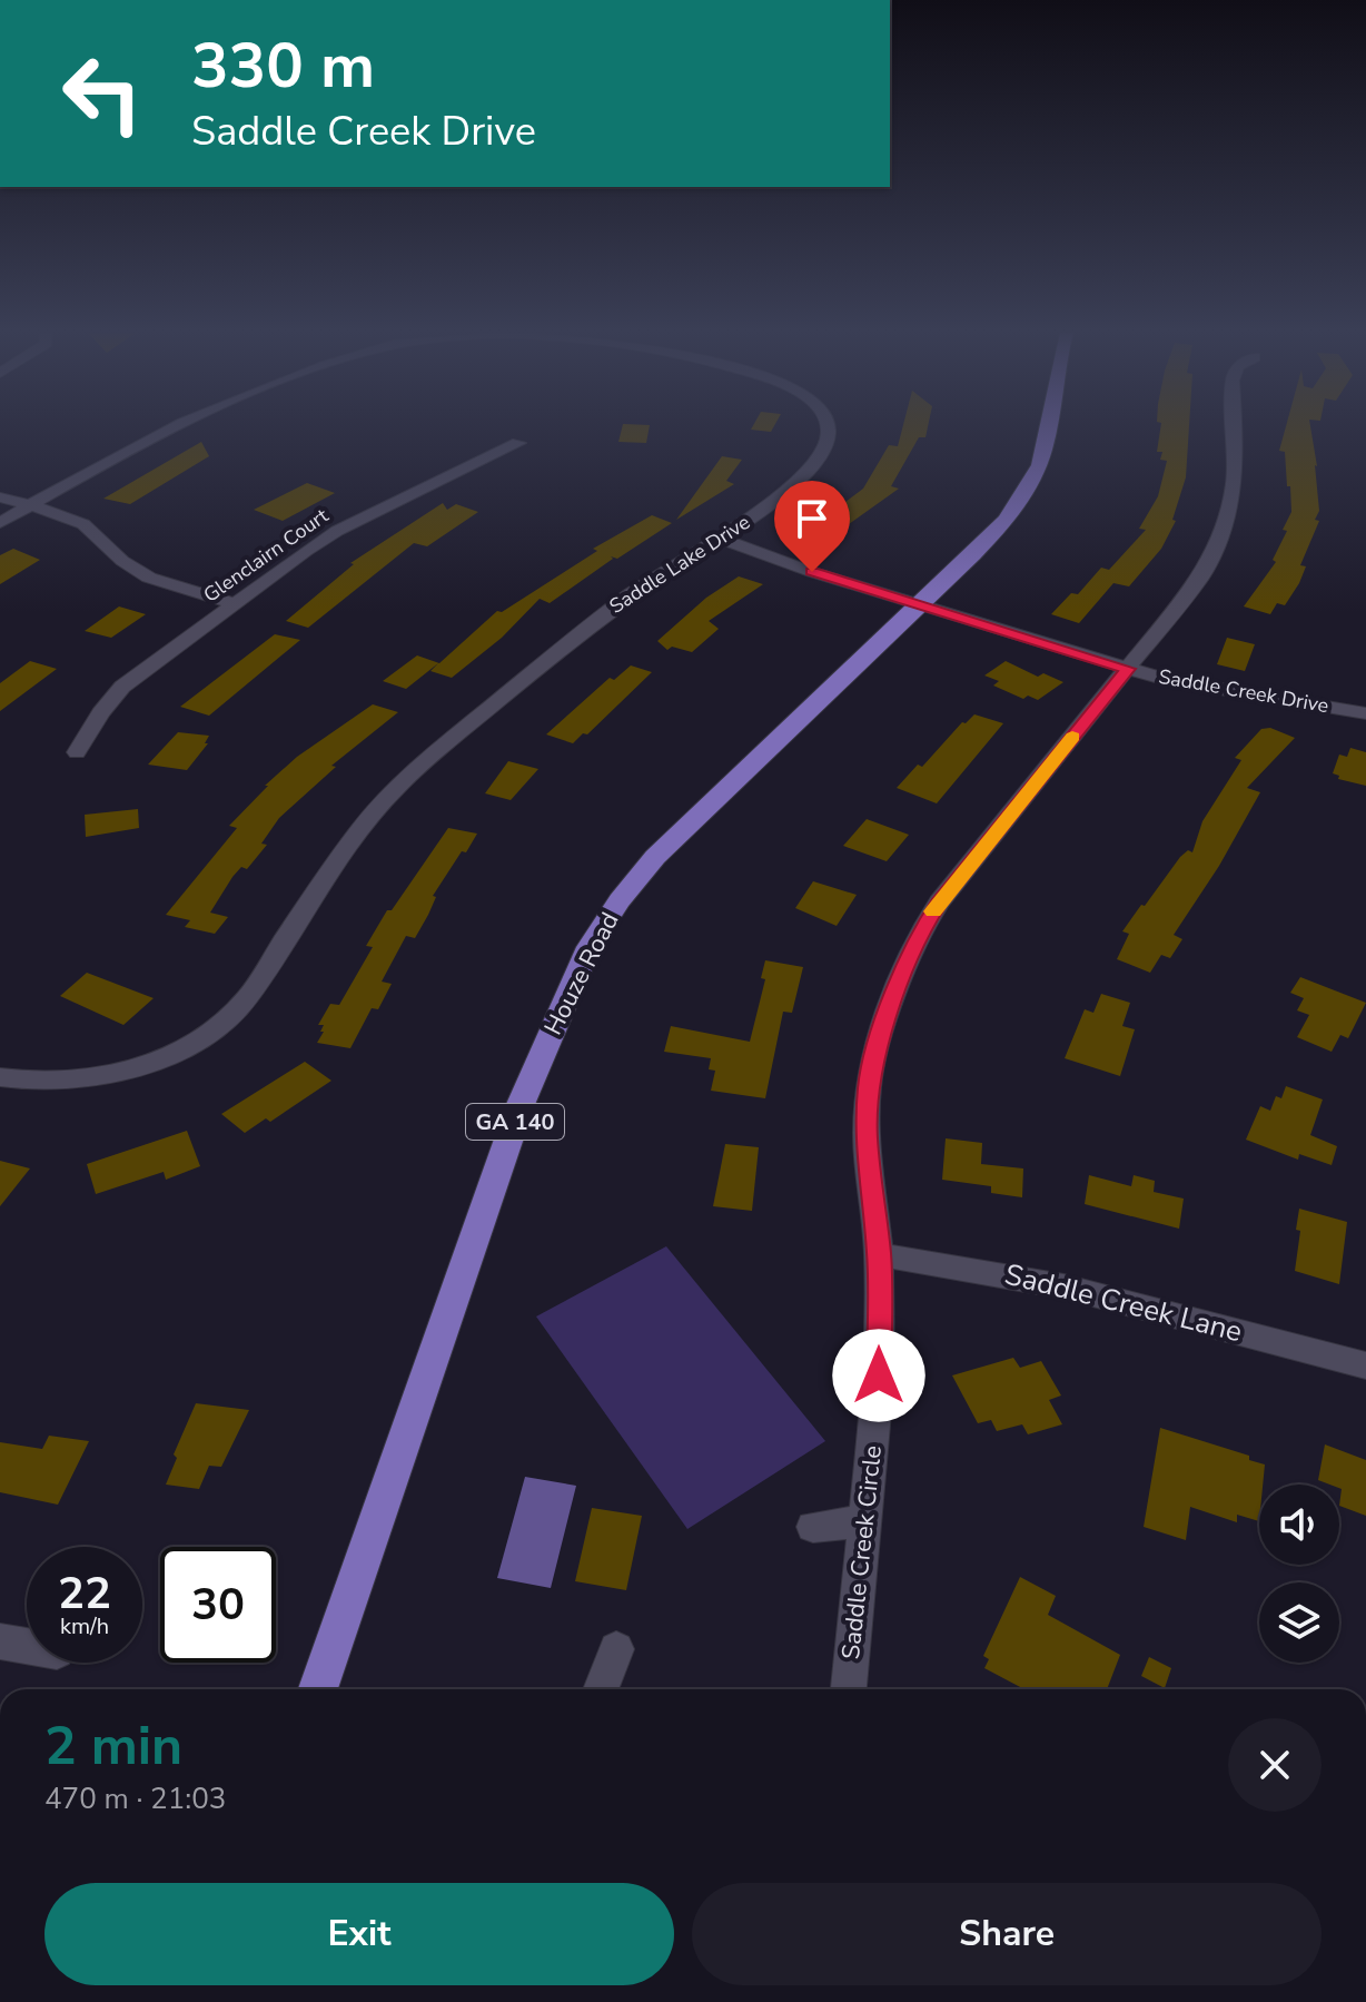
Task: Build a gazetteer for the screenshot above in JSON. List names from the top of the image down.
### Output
{
  "streets": {
    "main road": ["Houze Road", "GA 140"],
    "street": [
      "Glenclairn Court",
      "Saddle Lake Drive",
      "Saddle Creek Drive",
      "Saddle Creek Lane",
      "Saddle Creek Circle"
    ]
  },
  "crossings": [
    ["Saddle Lake Drive", "Saddle Creek Drive"],
    ["Saddle Creek Drive", "Houze Road"],
    ["Saddle Creek Drive", "Saddle Creek Circle"],
    ["Saddle Creek Lane", "Saddle Creek Circle"]
  ],
  "page": {
    "turn": ["330 m", "Saddle Creek Drive"],
    "speed": "22 km/h",
    "limit": "30",
    "heading": ["2 min", "470 m · 21:03"],
    "buttons": ["Exit", "Share"]
  }
}
